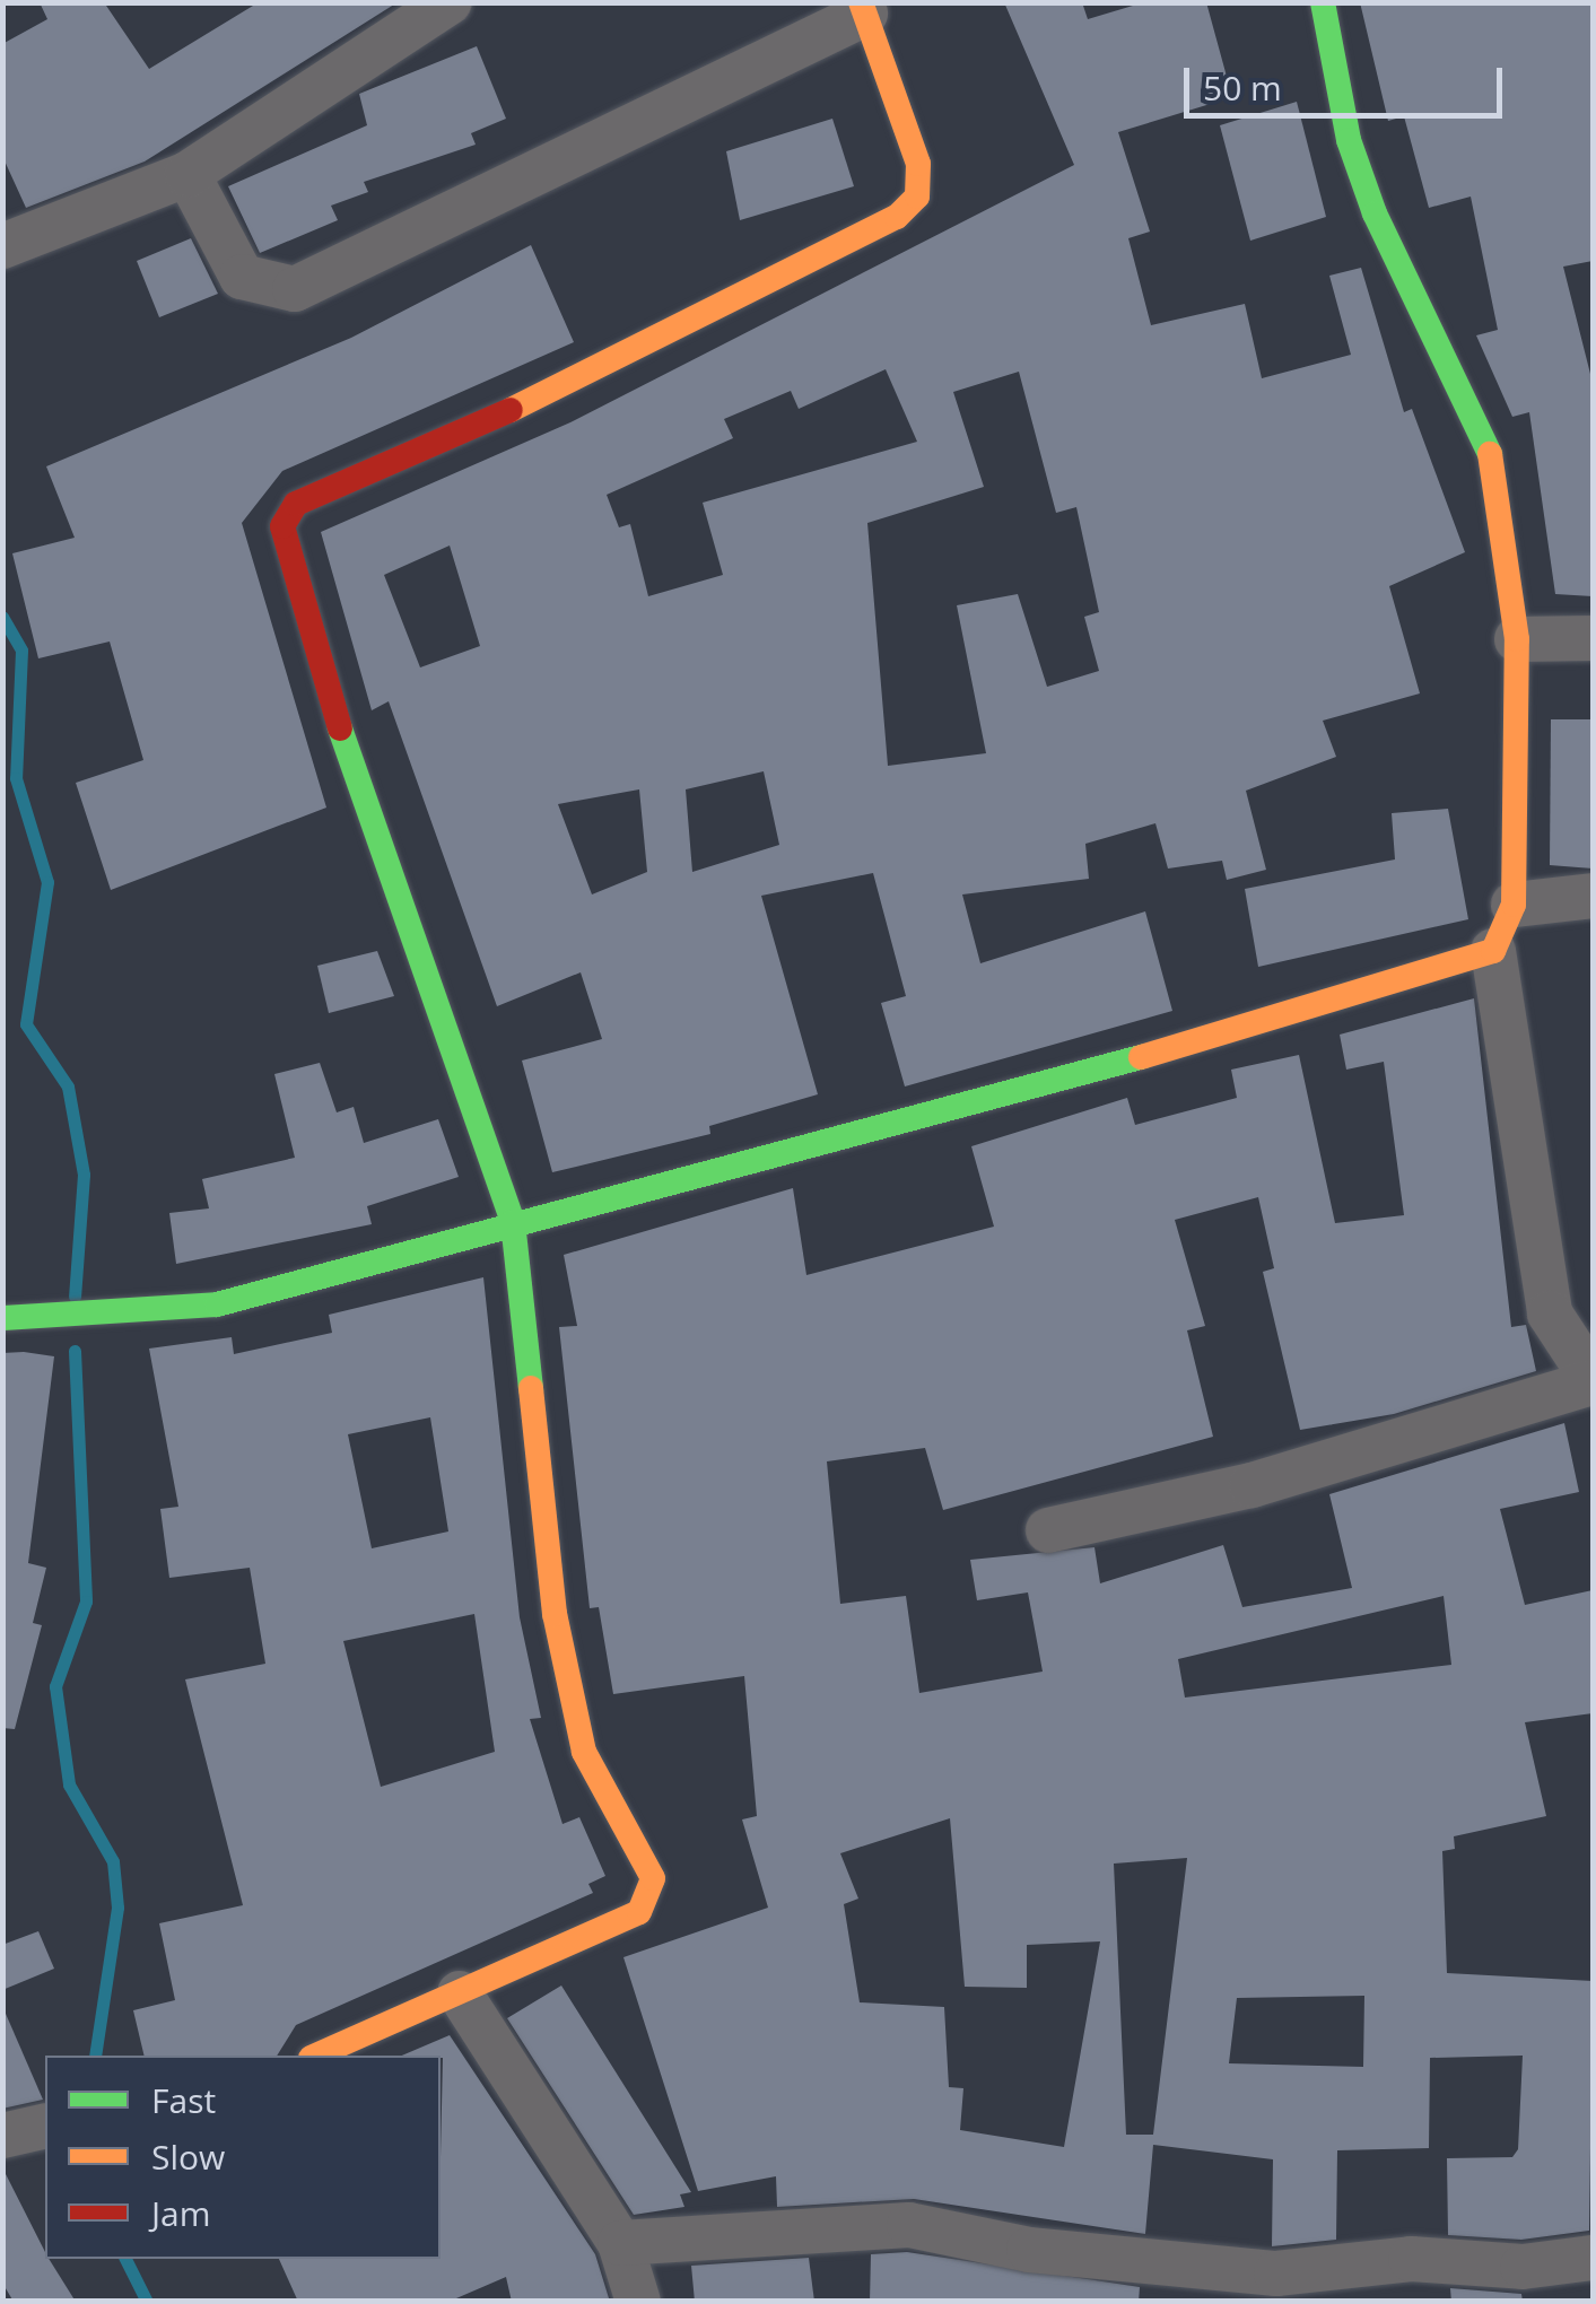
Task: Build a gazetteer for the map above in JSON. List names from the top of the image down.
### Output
{
  "legend": ["Fast", "Slow", "Jam"],
  "scale_bar": "50 m"
}
